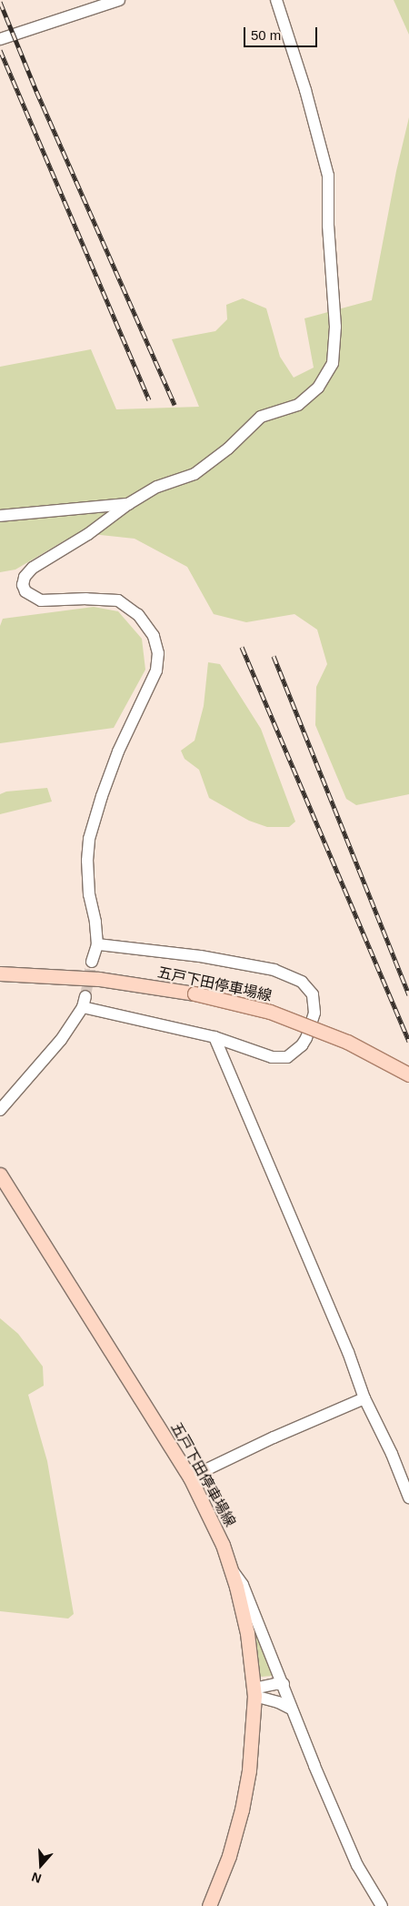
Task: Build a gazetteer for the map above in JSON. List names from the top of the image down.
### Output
{
  "streets": {
    "main road": ["五戸下田停車場線"]
  },
  "scale_bar": "50 m",
  "north": "bottom"
}
